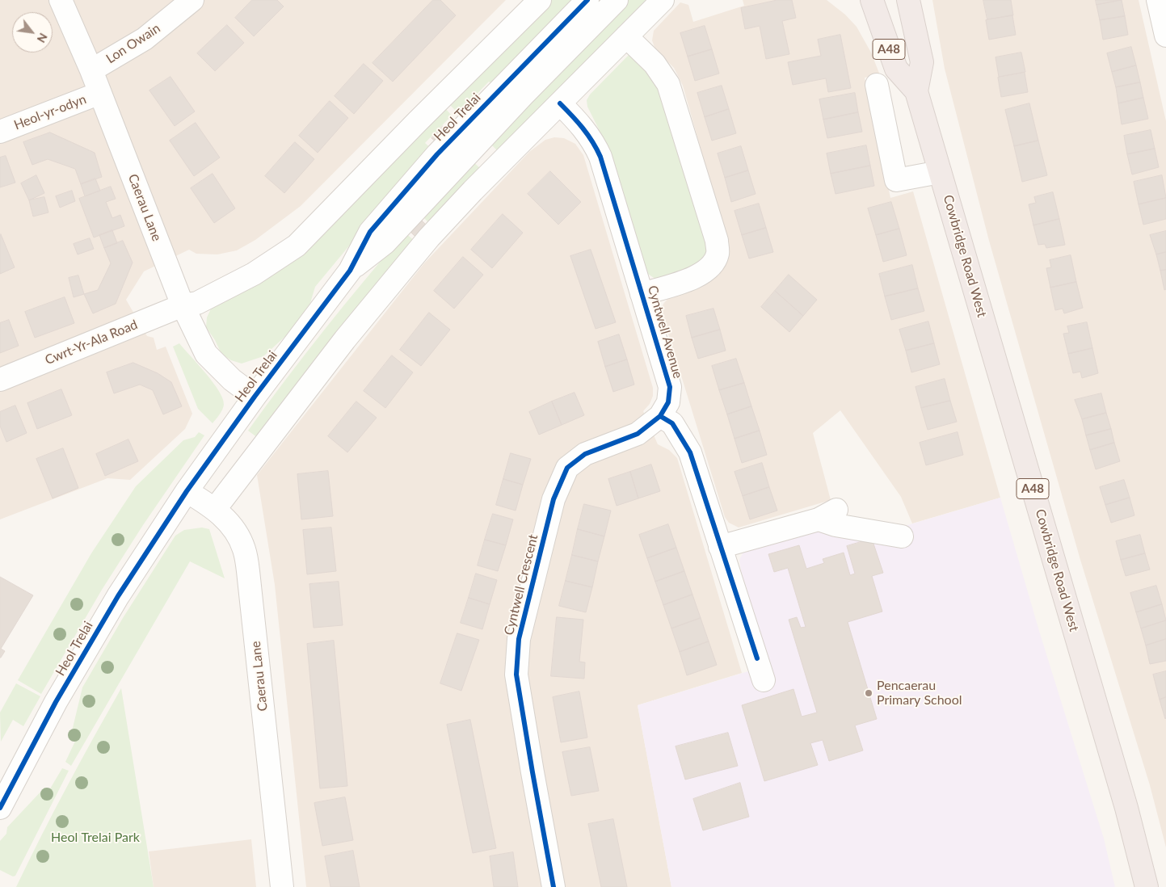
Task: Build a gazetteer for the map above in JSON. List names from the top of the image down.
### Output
{
  "streets": {
    "highway": ["A48", "Cowbridge Road West"],
    "street": [
      "Lon Owain",
      "Heol-yr-odyn",
      "Heol Trelai",
      "Caerau Lane",
      "Cyntwell Avenue",
      "Cwrt-Yr-Ala Road",
      "Cyntwell Crescent"
    ]
  },
  "crossings": [
    ["Lon Owain", "Caerau Lane"],
    ["Heol-yr-odyn", "Caerau Lane"],
    ["Heol Trelai", "Caerau Lane"],
    ["Heol Trelai", "Cwrt-Yr-Ala Road"],
    ["Caerau Lane", "Cwrt-Yr-Ala Road"],
    ["Cyntwell Avenue", "Cyntwell Crescent"]
  ],
  "parks": ["Heol Trelai Park"],
  "places": ["Pencaerau Primary School"],
  "north": "bottom right"
}
